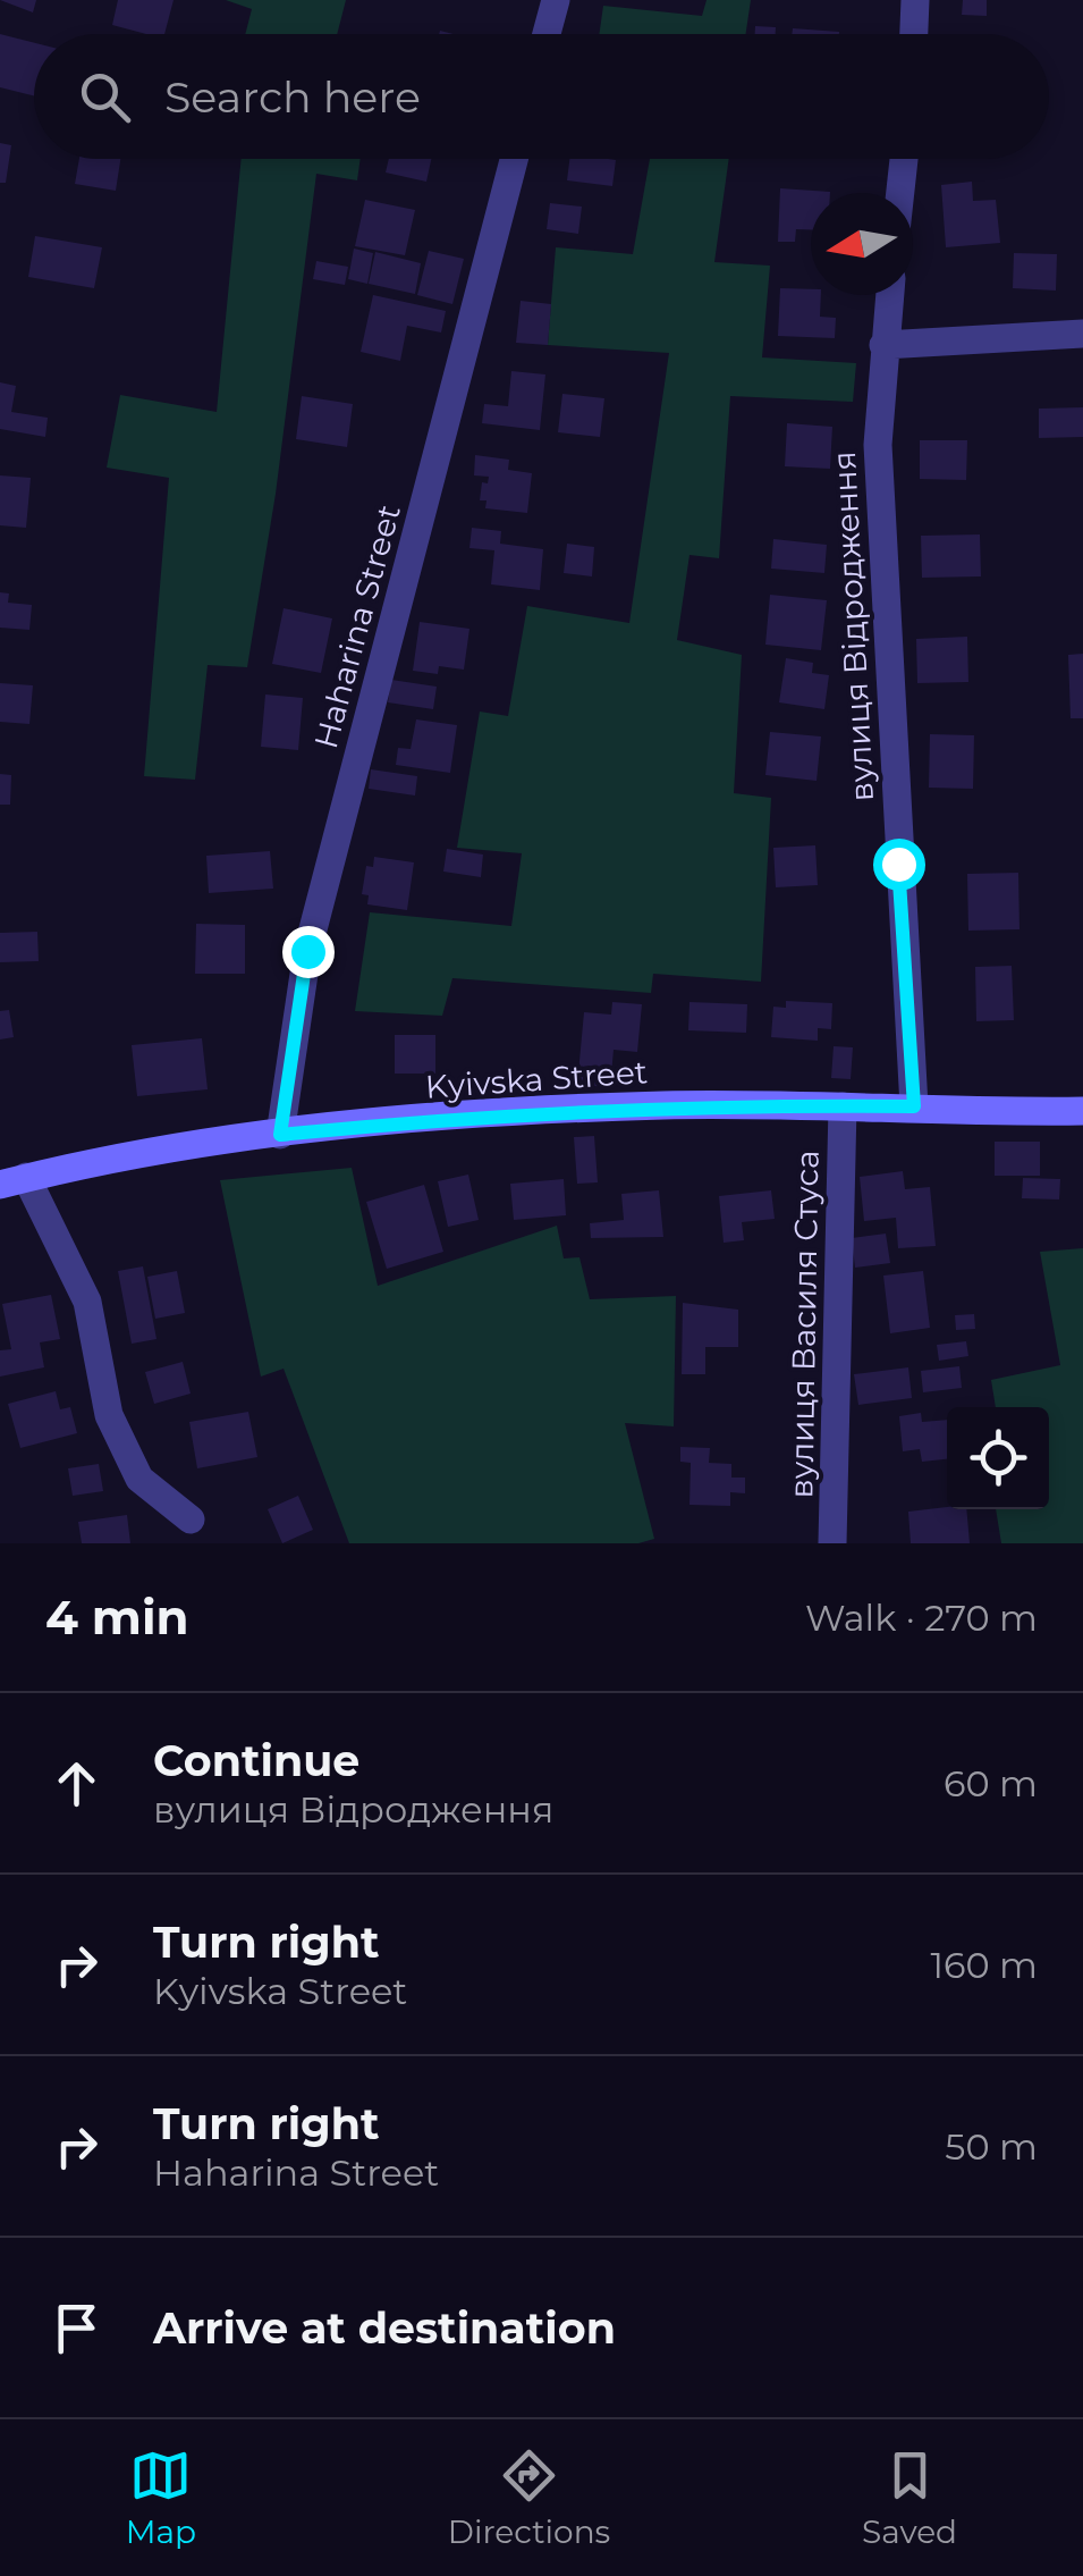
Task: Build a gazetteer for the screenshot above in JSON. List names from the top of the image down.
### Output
{
  "streets": {
    "street": [
      "Haharina Street",
      "вулиця Відродження",
      "Kyivska Street",
      "вулиця Василя Стуса"
    ]
  },
  "crossings": [
    ["Haharina Street", "Kyivska Street"],
    ["вулиця Відродження", "Kyivska Street"],
    ["Kyivska Street", "вулиця Василя Стуса"]
  ],
  "north": "left",
  "page": {
    "search": "Search here",
    "heading": ["4 min", "Walk · 270 m"],
    "list": [
      ["Continue", "вулиця Відродження", "60 m"],
      ["Turn right", "Kyivska Street", "160 m"],
      ["Turn right", "Haharina Street", "50 m"],
      "Arrive at destination"
    ],
    "nav": ["Map", "Directions", "Saved"]
  }
}
